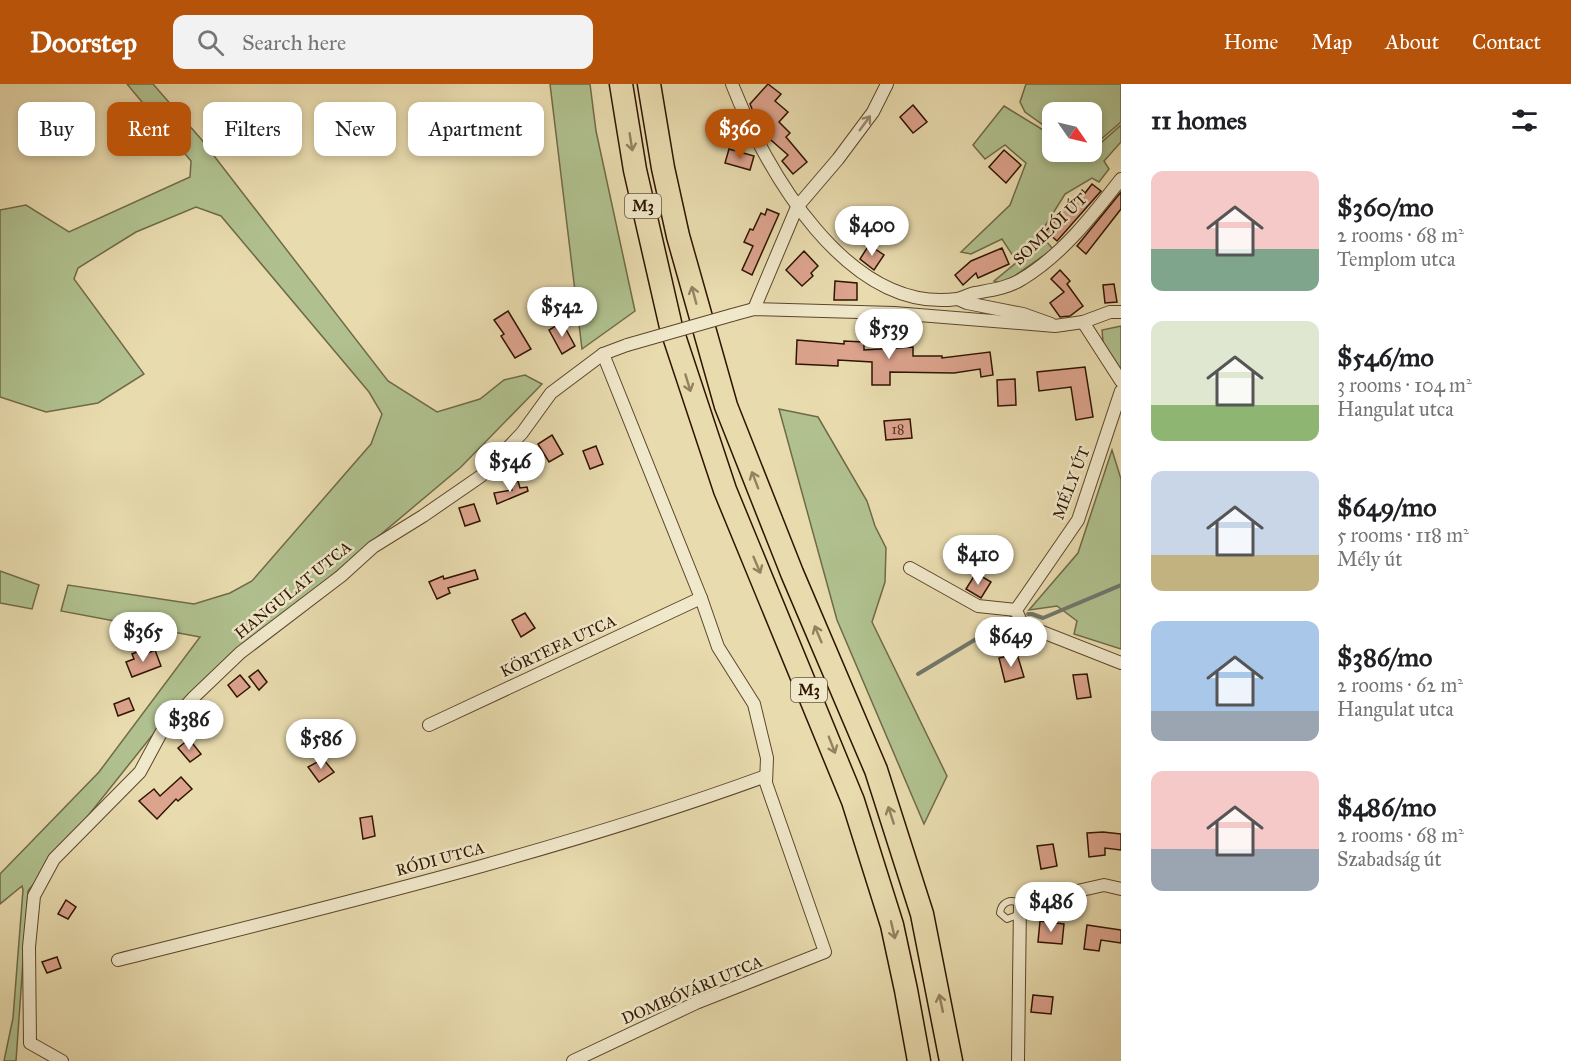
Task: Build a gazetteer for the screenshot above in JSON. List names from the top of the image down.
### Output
{
  "streets": {
    "highway": ["M3"],
    "street": [
      "SOMLÓI ÚT",
      "MÉLY ÚT",
      "HANGULAT UTCA",
      "KÖRTEFA UTCA",
      "RÓDI UTCA",
      "DOMBÓVÁRI UTCA"
    ]
  },
  "crossings": [
    ["SOMLÓI ÚT", "HANGULAT UTCA"],
    ["RÓDI UTCA", "DOMBÓVÁRI UTCA"]
  ],
  "house_numbers": ["18"],
  "north": "bottom right",
  "page": {
    "header": "Doorstep",
    "search": "Search here",
    "nav": [
      "Home",
      "Map",
      "About",
      "Contact"
    ],
    "heading": "11 homes",
    "chip": [
      "Buy",
      "Rent",
      "Filters",
      "New",
      "Apartment"
    ],
    "price": [
      "$360",
      "$400",
      "$542",
      "$539",
      "$546",
      "$410",
      "$365",
      "$649",
      "$386",
      "$586",
      "$486"
    ],
    "list": [
      {
        "name": "$360/mo",
        "note": "2 rooms · 68 m² · Templom utca"
      },
      {
        "name": "$546/mo",
        "note": "3 rooms · 104 m² · Hangulat utca"
      },
      {
        "name": "$649/mo",
        "note": "5 rooms · 118 m² · Mély út"
      },
      {
        "name": "$386/mo",
        "note": "2 rooms · 62 m² · Hangulat utca"
      },
      {
        "name": "$486/mo",
        "note": "2 rooms · 68 m² · Szabadság út"
      }
    ]
  }
}
